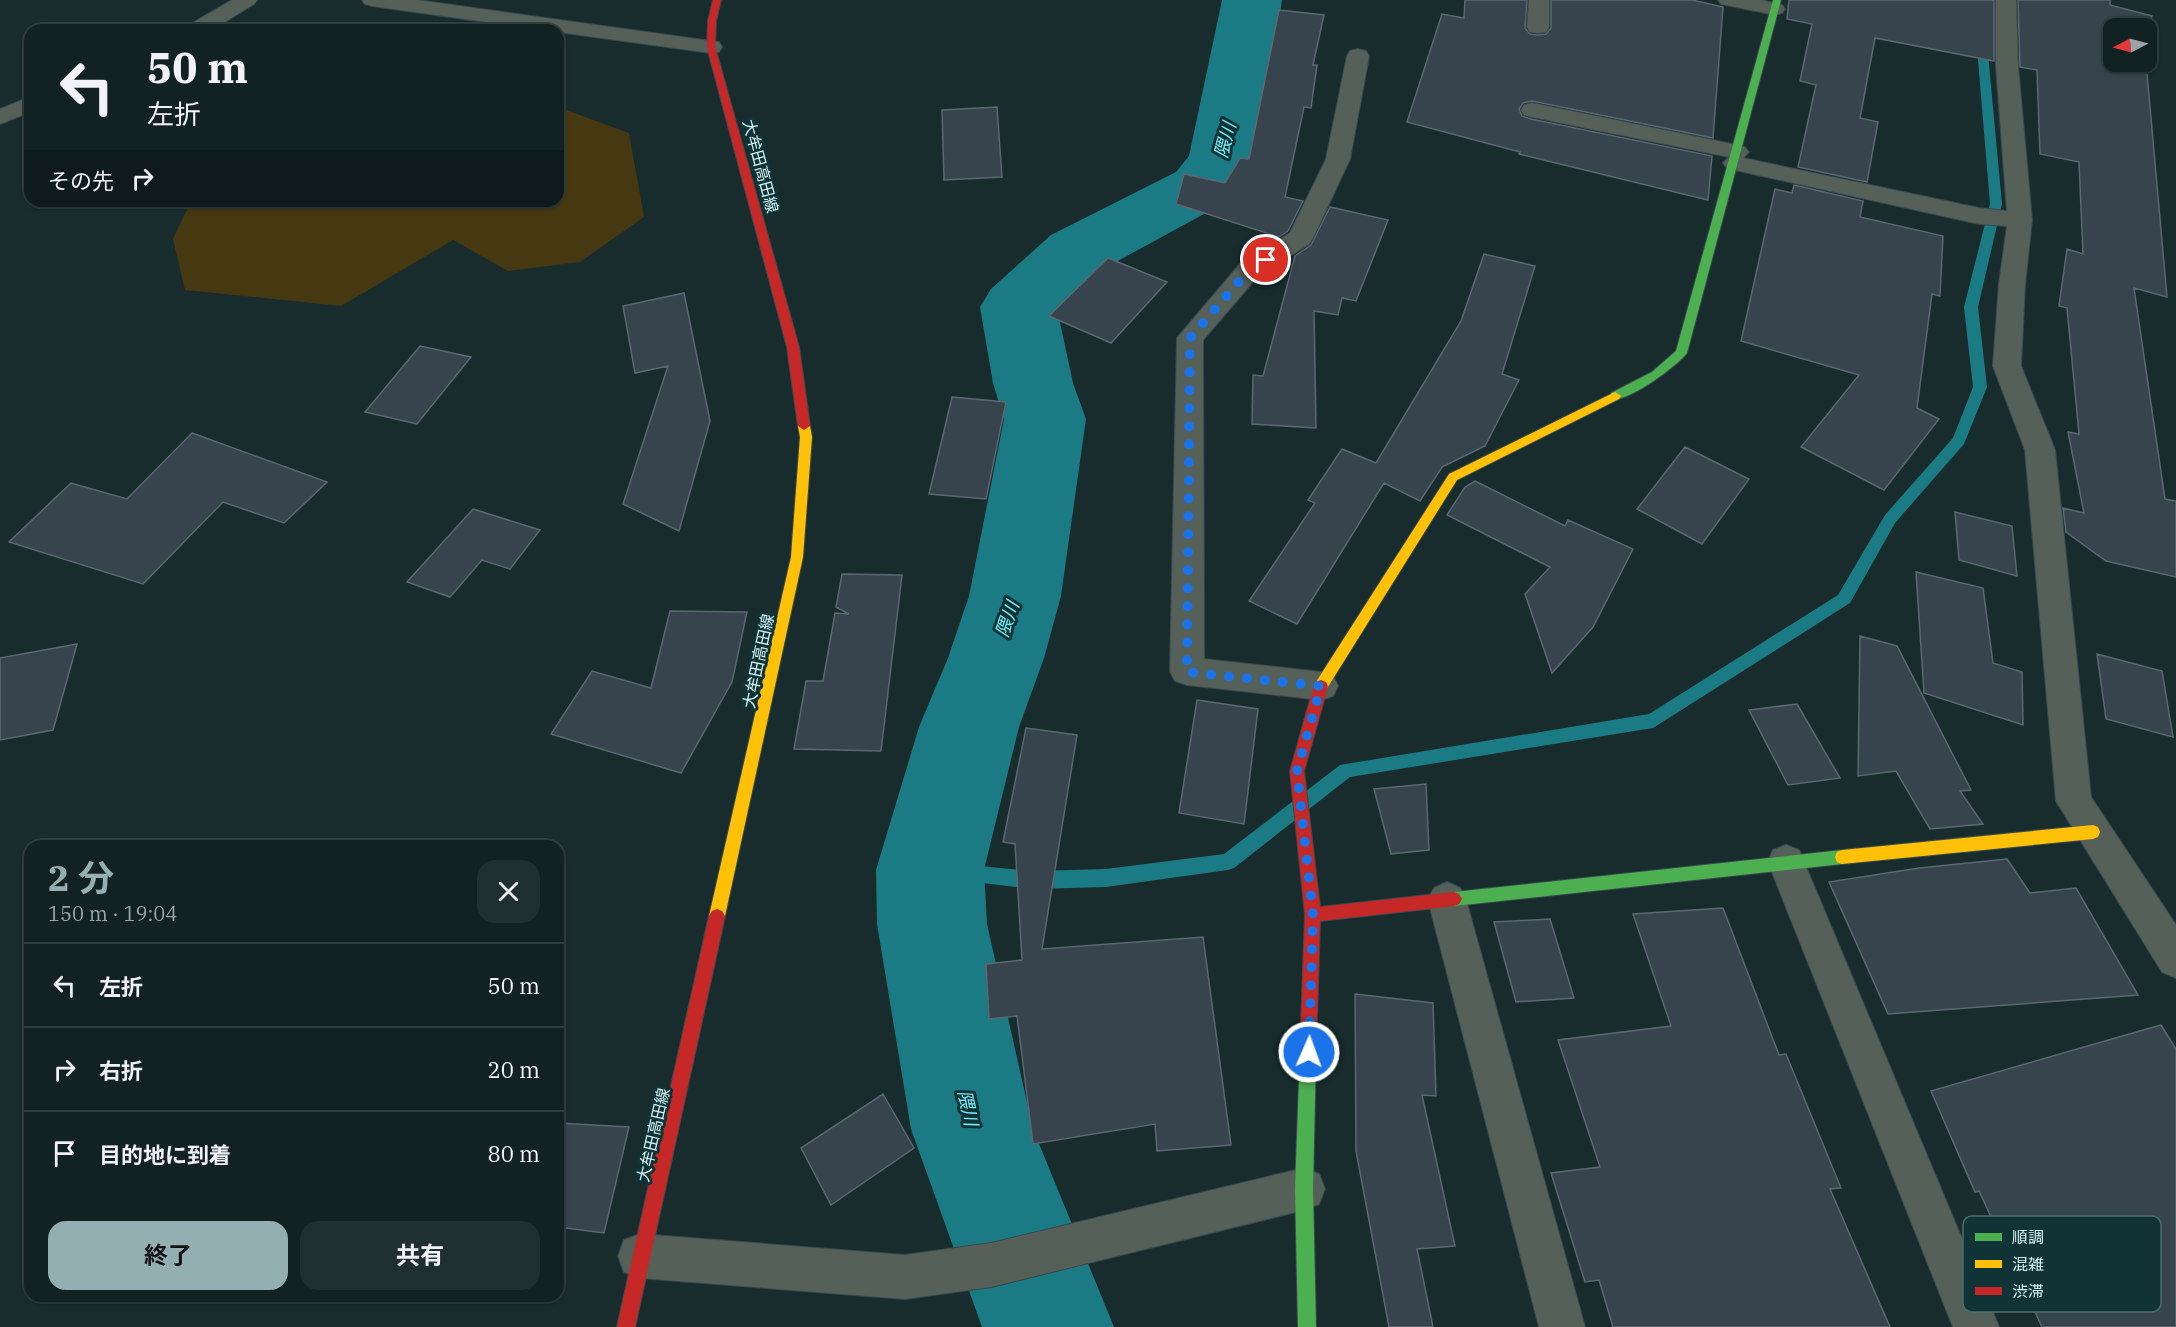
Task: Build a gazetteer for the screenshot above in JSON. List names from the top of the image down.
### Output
{
  "streets": {
    "street": ["大牟田高田線"]
  },
  "water": ["隈川"],
  "legend": ["順調", "混雑", "渋滞"],
  "north": "left",
  "page": {
    "turn": ["50 m", "左折"],
    "then": "その先",
    "heading": ["2 分", "150 m · 19:04"],
    "list": [
      {
        "name": "左折",
        "value": "50 m"
      },
      {
        "name": "右折",
        "value": "20 m"
      },
      {
        "name": "目的地に到着",
        "value": "80 m"
      }
    ],
    "buttons": ["終了", "共有"]
  }
}
